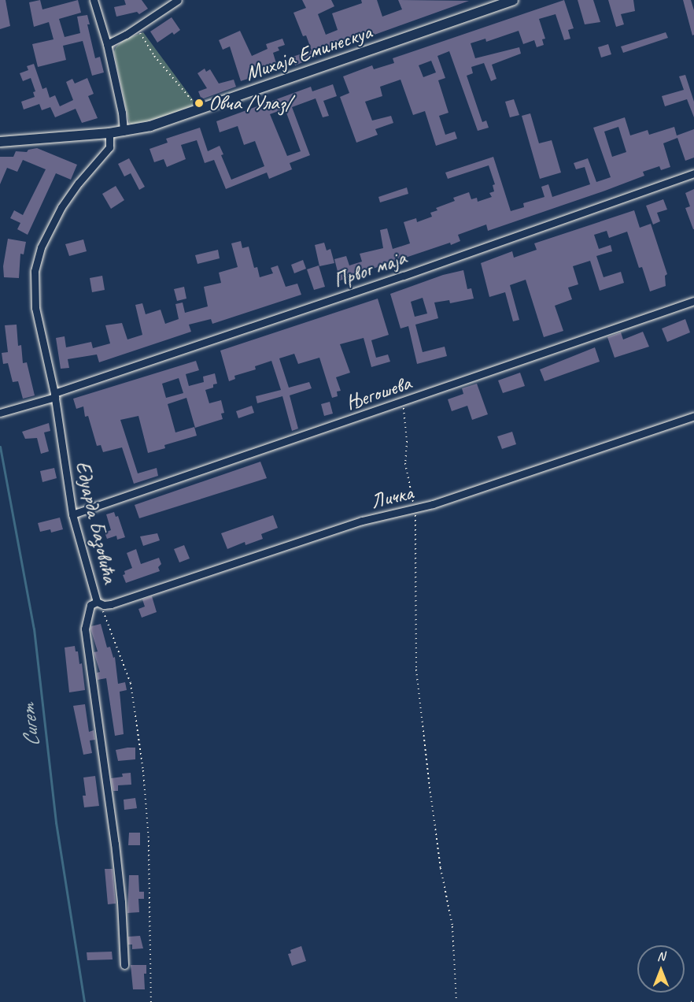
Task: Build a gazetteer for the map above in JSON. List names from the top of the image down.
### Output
{
  "streets": {
    "street": [
      "Михаја Еминескуа",
      "Првог маја",
      "Његошева",
      "Личка",
      "Едуарда Базовића"
    ]
  },
  "crossings": [
    ["Михаја Еминескуа", "Едуарда Базовића"],
    ["Првог маја", "Едуарда Базовића"],
    ["Његошева", "Едуарда Базовића"],
    ["Личка", "Едуарда Базовића"]
  ],
  "water": ["Сигет"],
  "places": ["Овча /Улаз/"],
  "north": "top"
}
